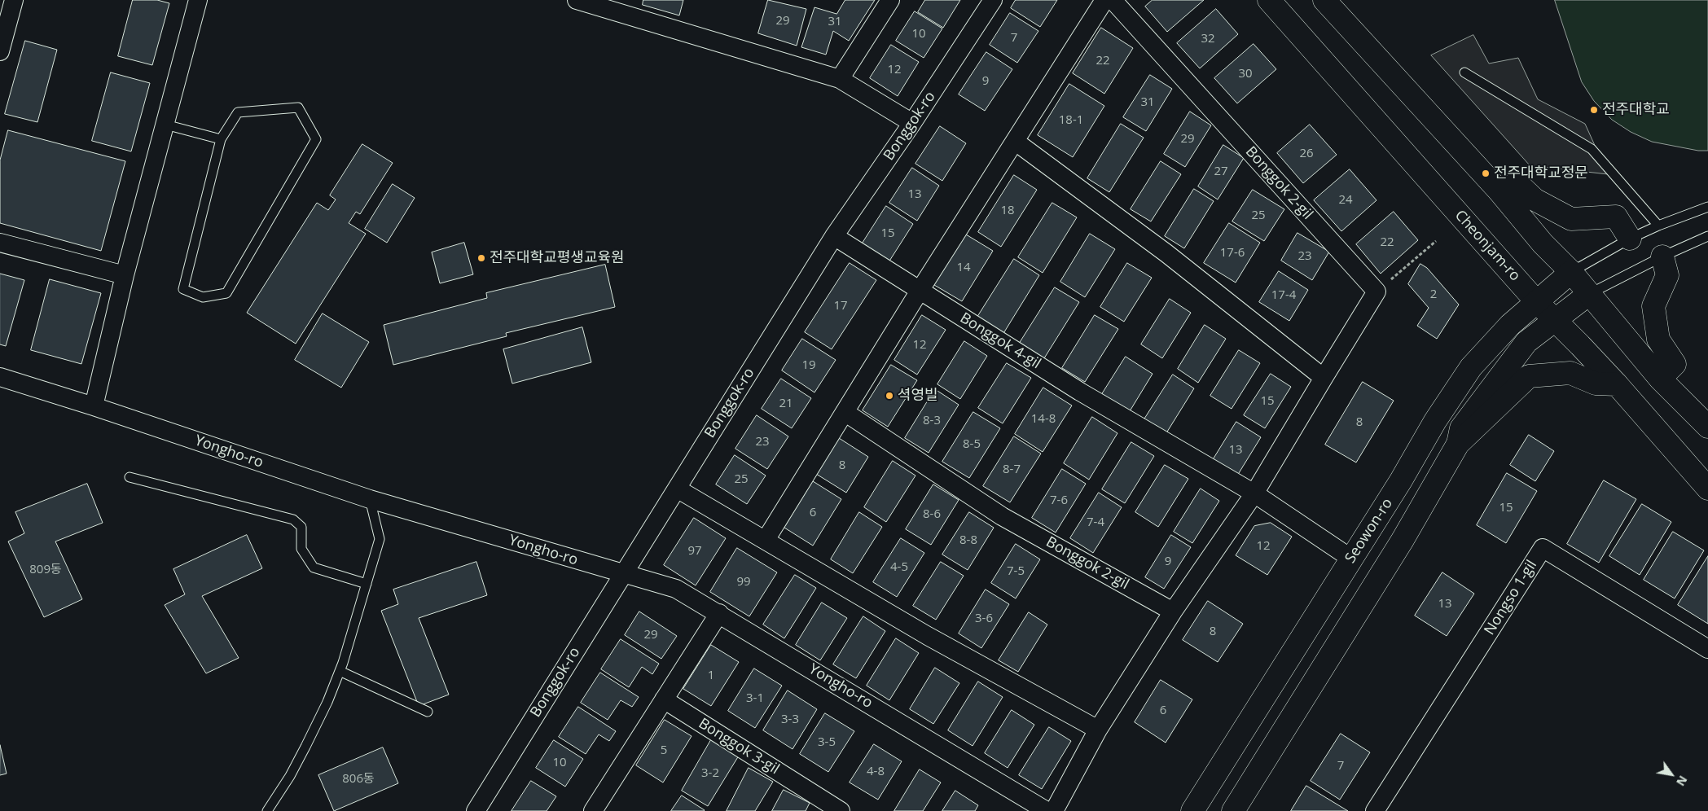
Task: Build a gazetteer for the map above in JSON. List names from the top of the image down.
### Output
{
  "streets": {
    "main road": ["Cheonjam-ro", "Seowon-ro"],
    "street": [
      "Bonggok-ro",
      "Bonggok 2-gil",
      "Bonggok 4-gil",
      "Yongho-ro",
      "Nongso 1-gil",
      "Bonggok 3-gil"
    ]
  },
  "crossings": [
    ["Bonggok-ro", "Bonggok 4-gil"],
    ["Bonggok-ro", "Yongho-ro"],
    ["Cheonjam-ro", "Seowon-ro"]
  ],
  "places": [
    "전주대학교",
    "전주대학교정문",
    "전주대학교평생교육원",
    "셕영빌"
  ],
  "house_numbers": [
    "29",
    "31",
    "10",
    "7",
    "32",
    "22",
    "12",
    "30",
    "9",
    "31",
    "18-1",
    "29",
    "26",
    "27",
    "13",
    "24",
    "18",
    "25",
    "15",
    "22",
    "17-6",
    "23",
    "14",
    "2",
    "17-4",
    "17",
    "12",
    "19",
    "15",
    "21",
    "14-8",
    "8-3",
    "8",
    "23",
    "8-5",
    "13",
    "8",
    "8-7",
    "25",
    "7-6",
    "15",
    "6",
    "8-6",
    "7-4",
    "8-8",
    "12",
    "97",
    "9",
    "4-5",
    "809동",
    "7-5",
    "99",
    "13",
    "3-6",
    "8",
    "29",
    "1",
    "3-1",
    "6",
    "3-3",
    "3-5",
    "5",
    "10",
    "7",
    "4-8",
    "3-2",
    "806동"
  ],
  "north": "bottom right"
}
